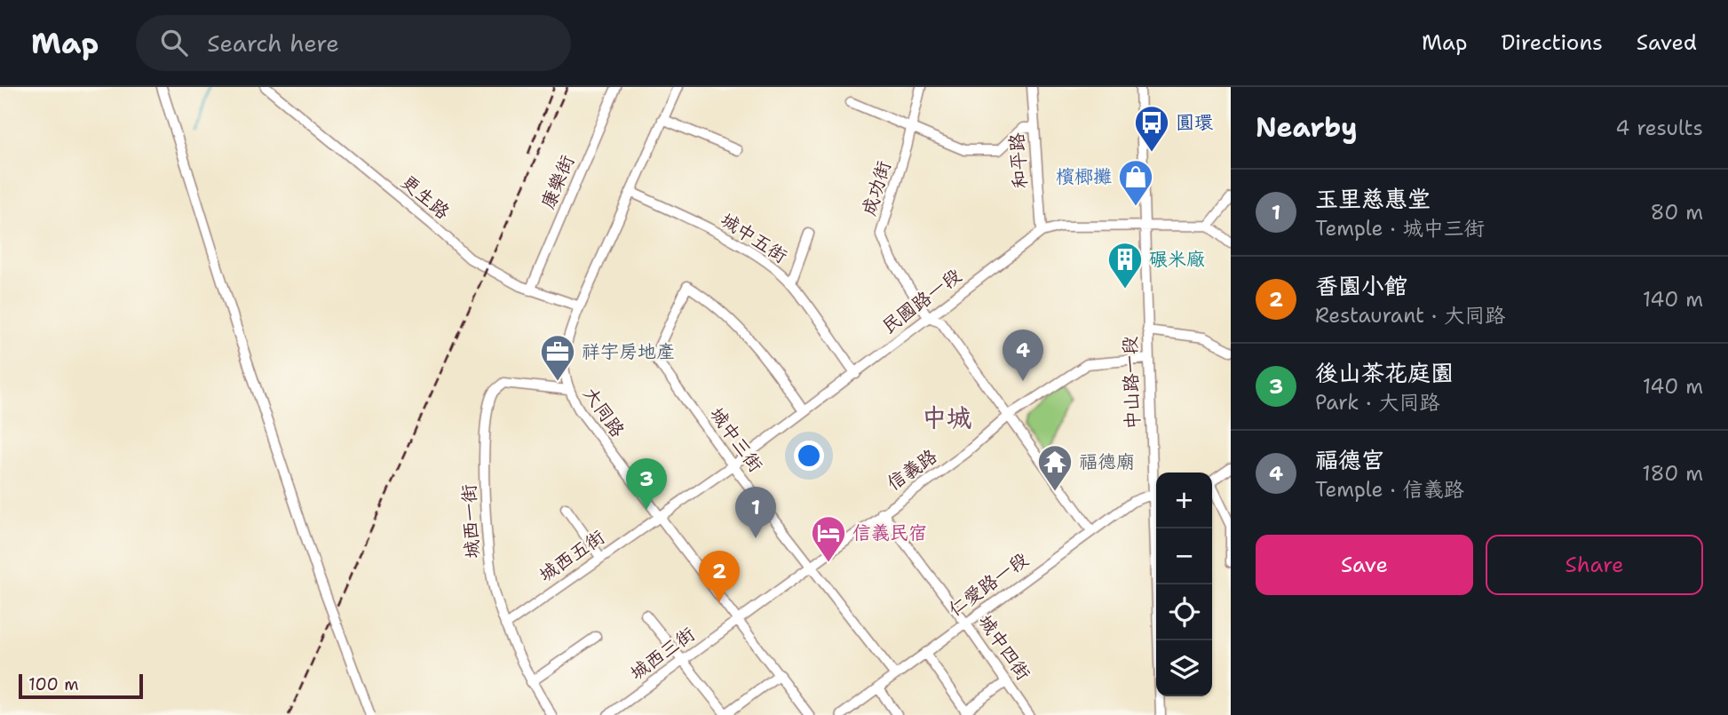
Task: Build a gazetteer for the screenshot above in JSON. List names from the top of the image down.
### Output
{
  "streets": {
    "street": [
      "和平路",
      "康樂街",
      "成功街",
      "更生路",
      "城中五街",
      "民國路一段",
      "中山路一段",
      "大同路",
      "城中三街",
      "信義路",
      "城西一街",
      "城西五街",
      "仁愛路一段",
      "城中四街",
      "城西三街"
    ]
  },
  "crossings": [
    ["和平路", "民國路一段"],
    ["康樂街", "更生路"],
    ["成功街", "民國路一段"],
    ["成功街", "信義路"],
    ["成功街", "仁愛路一段"],
    ["更生路", "大同路"],
    ["城中五街", "民國路一段"],
    ["城中五街", "大同路"],
    ["民國路一段", "中山路一段"],
    ["民國路一段", "大同路"],
    ["民國路一段", "城中三街"],
    ["民國路一段", "城西五街"],
    ["中山路一段", "信義路"],
    ["大同路", "信義路"],
    ["大同路", "城西一街"],
    ["大同路", "城西五街"],
    ["大同路", "城西三街"],
    ["城中三街", "信義路"],
    ["城中三街", "仁愛路一段"],
    ["信義路", "城中四街"],
    ["信義路", "城西三街"],
    ["城西一街", "城西五街"],
    ["仁愛路一段", "城中四街"]
  ],
  "districts": ["中城"],
  "places": {
    "bus stop": ["圓環"],
    "shop": ["檳榔攤"],
    "building": ["碾米廠"],
    "office": ["祥宇房地產"],
    "temple": ["福德廟"],
    "hotel": ["信義民宿"]
  },
  "scale_bar": "100 m",
  "page": {
    "header": "Map",
    "search": "Search here",
    "nav": ["Map", "Directions", "Saved"],
    "heading": ["Nearby", "4 results"],
    "list": [
      {
        "mark": "1",
        "name": "玉里慈惠堂",
        "note": "Temple · 城中三街",
        "value": "80 m"
      },
      {
        "mark": "2",
        "name": "香園小館",
        "note": "Restaurant · 大同路",
        "value": "140 m"
      },
      {
        "mark": "3",
        "name": "後山茶花庭園",
        "note": "Park · 大同路",
        "value": "140 m"
      },
      {
        "mark": "4",
        "name": "福德宮",
        "note": "Temple · 信義路",
        "value": "180 m"
      }
    ],
    "pins": [
      "4",
      "3",
      "1",
      "2"
    ],
    "map_buttons": ["+", "−"],
    "buttons": ["Save", "Share"],
    "scale": "100 m"
  }
}
